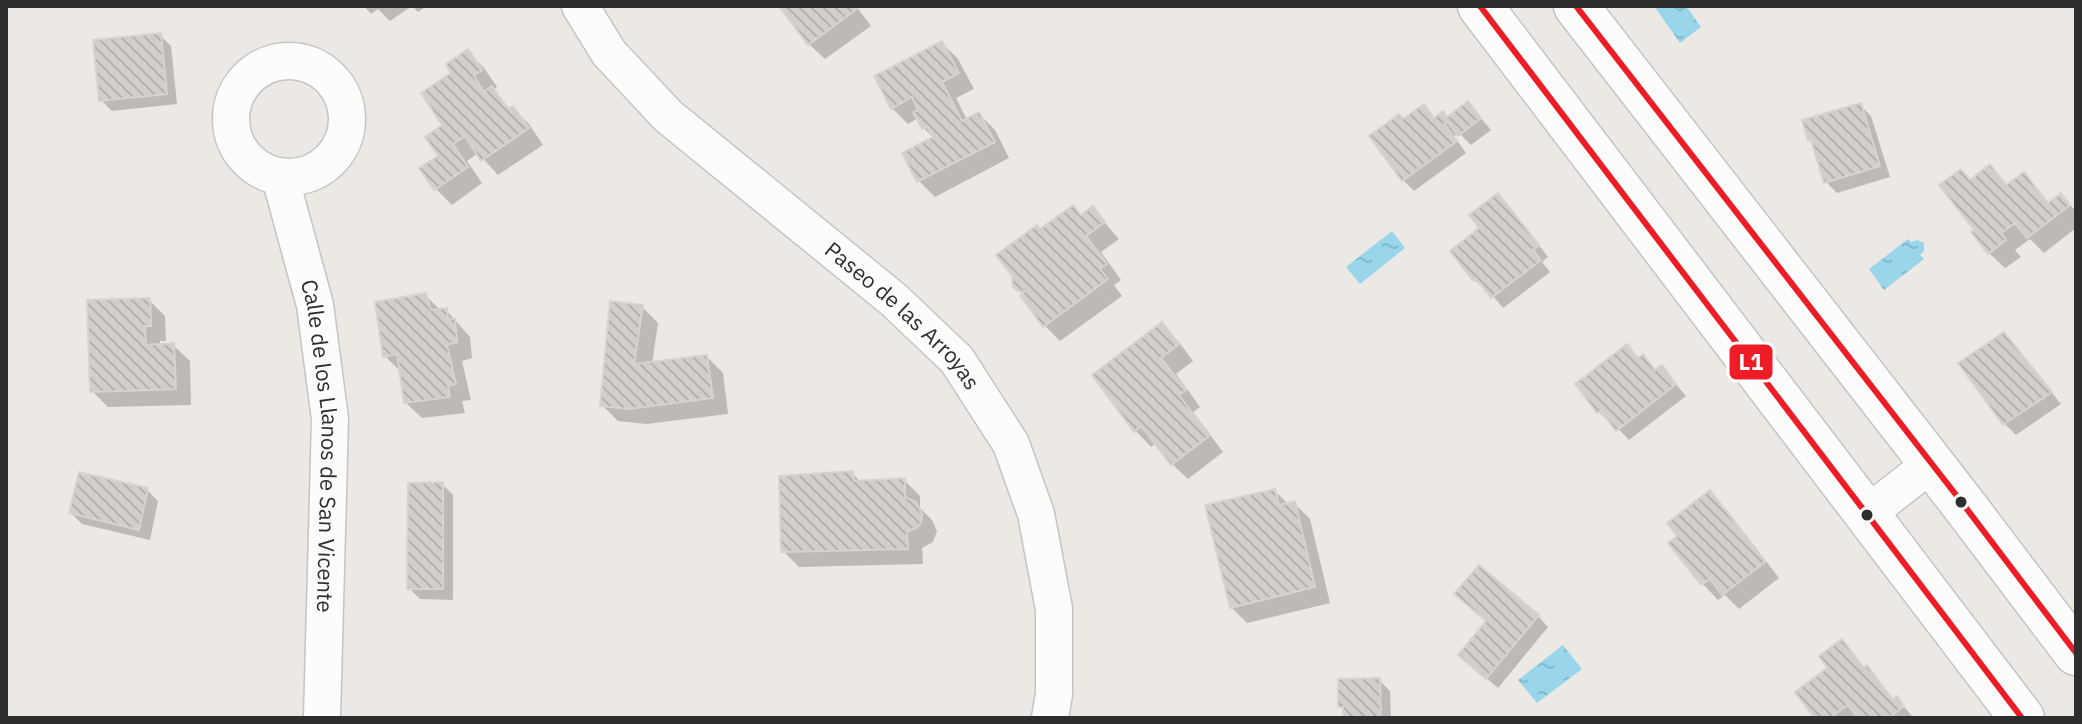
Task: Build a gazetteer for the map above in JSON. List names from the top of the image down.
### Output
{
  "streets": {
    "street": ["Paseo de las Arroyas", "Calle de los Llanos de San Vicente"]
  },
  "lines": ["transit line L1"]
}
